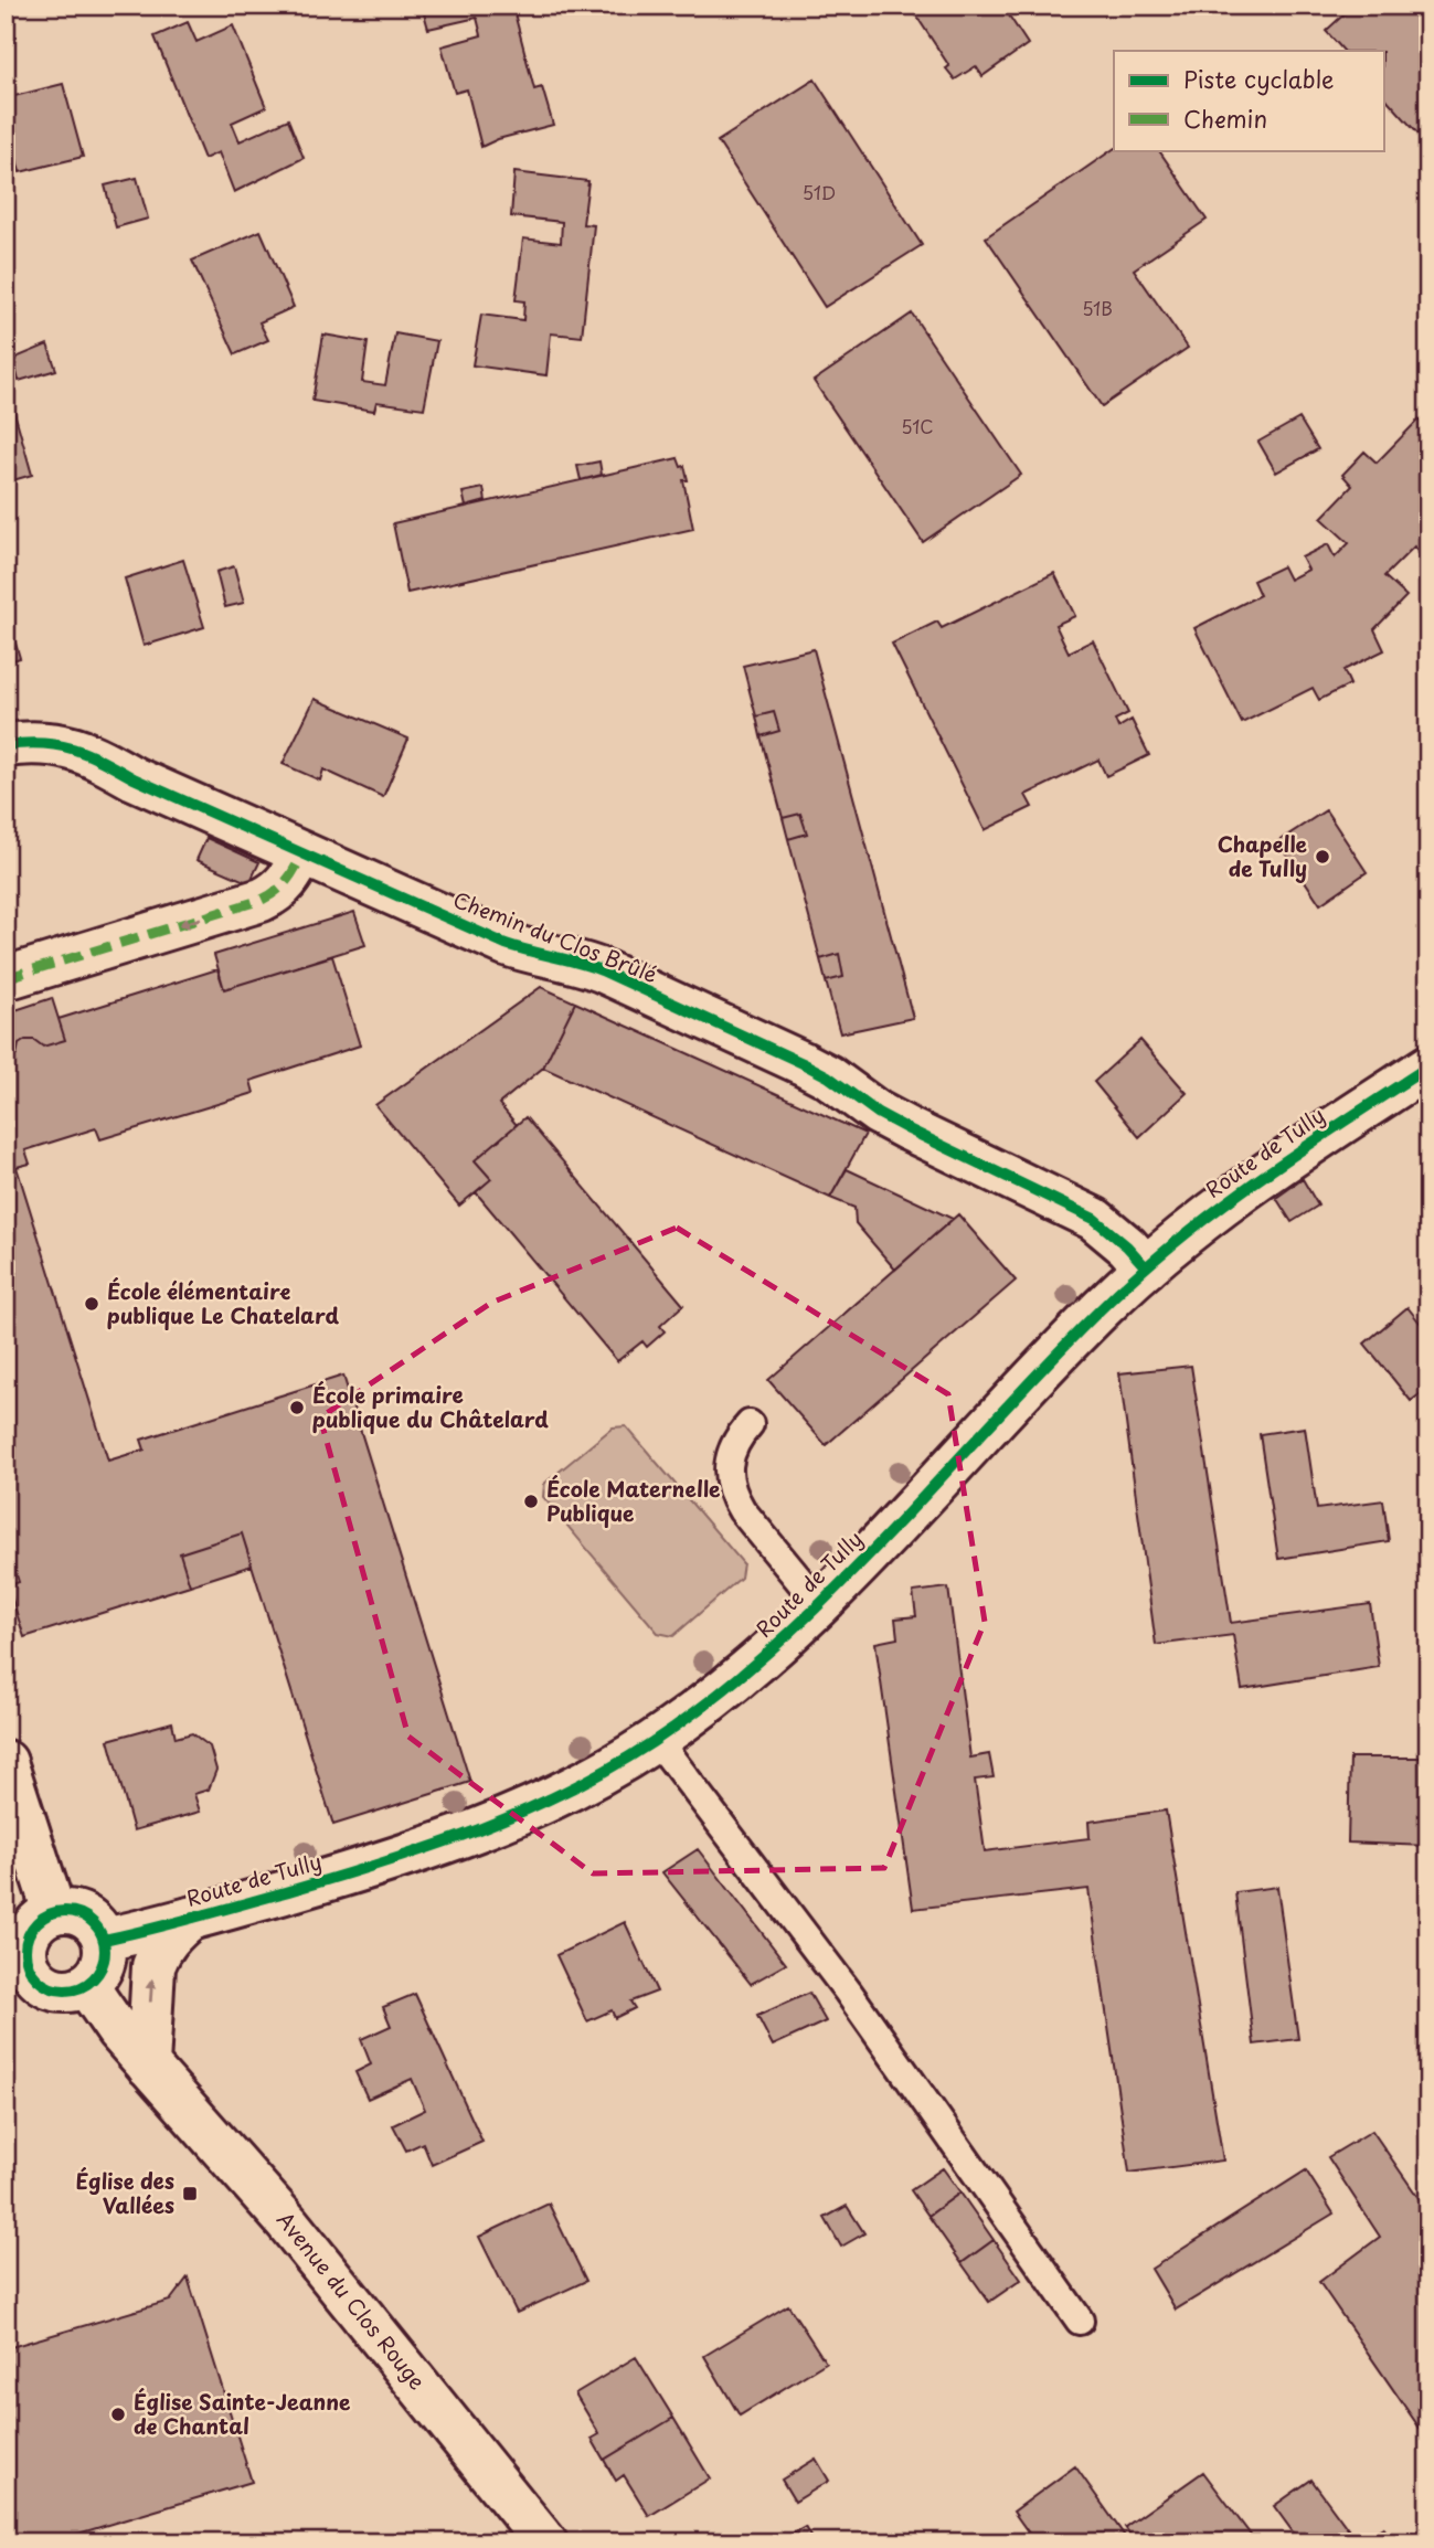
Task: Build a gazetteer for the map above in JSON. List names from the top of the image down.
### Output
{
  "streets": {
    "street": ["Chemin du Clos Brûlé", "Route de Tully", "Avenue du Clos Rouge"]
  },
  "crossings": [
    ["Chemin du Clos Brûlé", "Route de Tully"],
    ["Route de Tully", "Avenue du Clos Rouge"]
  ],
  "places": {
    "other": [
      "Chapelle de Tully",
      "École élémentaire publique Le Chatelard",
      "École primaire publique du Châtelard",
      "École Maternelle Publique",
      "Église Sainte-Jeanne de Chantal"
    ],
    "transit": ["Église des Vallées"]
  },
  "house_numbers": ["51D", "51B", "51C"],
  "legend": ["Piste cyclable", "Chemin"]
}
